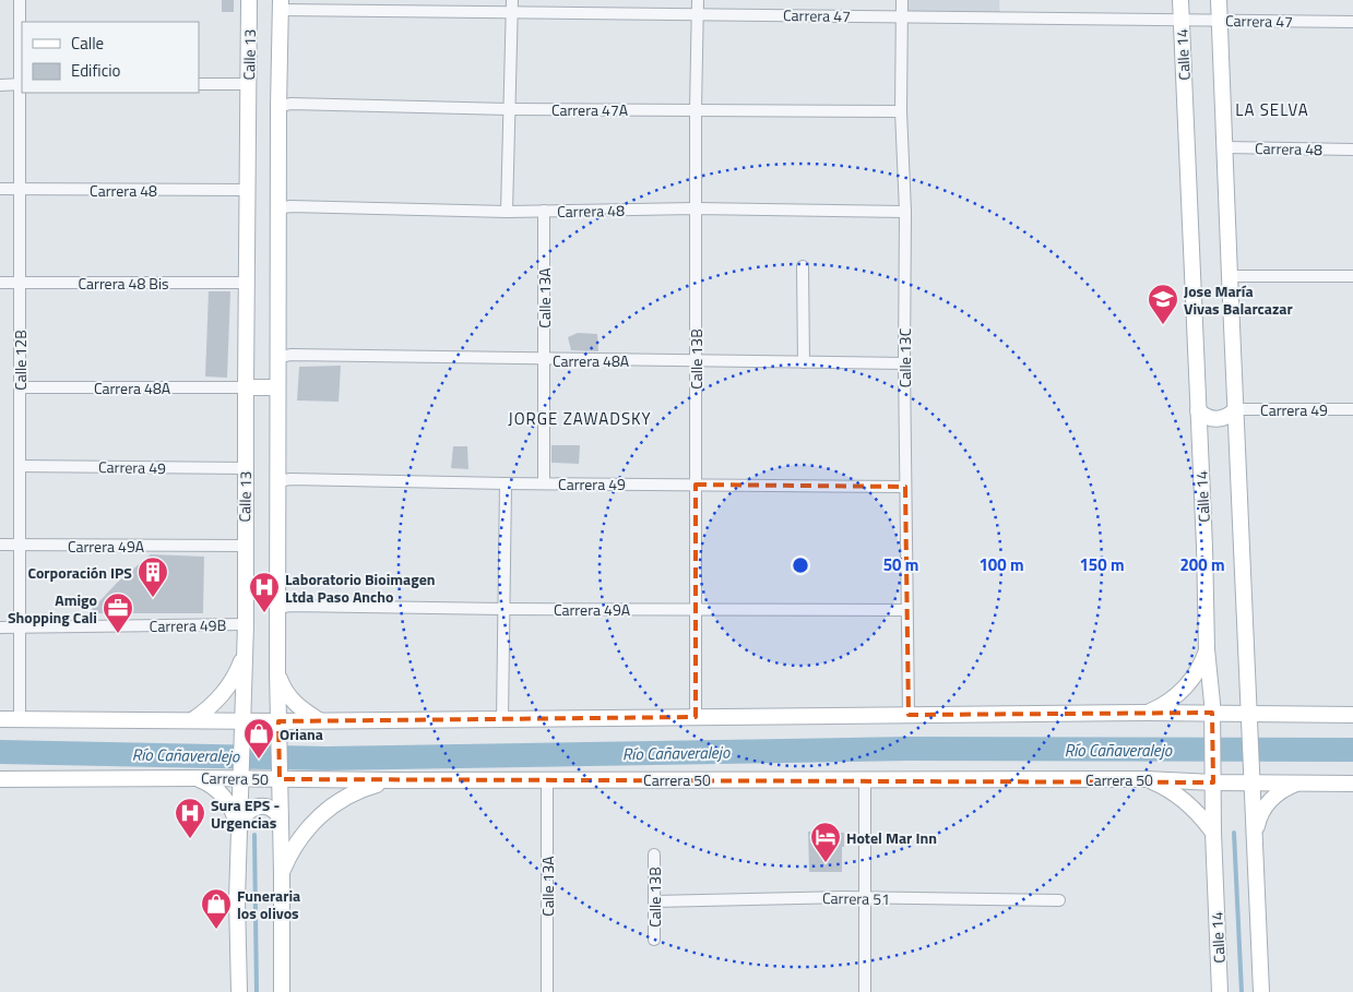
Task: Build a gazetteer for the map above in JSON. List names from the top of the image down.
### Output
{
  "streets": {
    "main road": ["Calle 13", "Calle 14", "Carrera 50"],
    "street": [
      "Carrera 47",
      "Carrera 47A",
      "Carrera 48",
      "Carrera 48 Bis",
      "Calle 13A",
      "Calle 13C",
      "Calle 13B",
      "Calle 12B",
      "Carrera 48A",
      "Carrera 49",
      "Carrera 49A",
      "Carrera 49B",
      "Carrera 51"
    ]
  },
  "crossings": [
    ["Carrera 47", "Calle 13"],
    ["Carrera 47", "Calle 14"],
    ["Carrera 47", "Calle 13C"],
    ["Carrera 47", "Calle 13B"],
    ["Calle 13", "Carrera 47A"],
    ["Calle 13", "Carrera 48"],
    ["Calle 13", "Carrera 48 Bis"],
    ["Calle 13", "Carrera 48A"],
    ["Calle 13", "Carrera 49"],
    ["Calle 13", "Carrera 49A"],
    ["Calle 13", "Carrera 49B"],
    ["Calle 13", "Carrera 50"],
    ["Calle 14", "Carrera 50"],
    ["Carrera 47A", "Calle 13C"],
    ["Carrera 47A", "Calle 13B"],
    ["Carrera 48", "Calle 13A"],
    ["Carrera 48", "Calle 13C"],
    ["Carrera 48", "Calle 13B"],
    ["Carrera 48", "Calle 12B"],
    ["Carrera 48 Bis", "Calle 12B"],
    ["Calle 13A", "Carrera 48A"],
    ["Calle 13A", "Carrera 49"],
    ["Calle 13A", "Carrera 50"],
    ["Calle 13C", "Carrera 48A"],
    ["Calle 13C", "Carrera 49"],
    ["Calle 13C", "Carrera 49A"],
    ["Calle 13B", "Carrera 48A"],
    ["Calle 13B", "Carrera 49"],
    ["Calle 13B", "Carrera 49A"],
    ["Calle 13B", "Carrera 51"],
    ["Calle 12B", "Carrera 48A"],
    ["Calle 12B", "Carrera 49"],
    ["Calle 12B", "Carrera 49A"],
    ["Calle 12B", "Carrera 49B"]
  ],
  "districts": ["LA SELVA", "JORGE ZAWADSKY"],
  "water": ["Río Cañaveralejo"],
  "places": {
    "school or university": ["Jose María Vivas Balarcazar"],
    "building": ["Corporación IPS"],
    "hospital": ["Laboratorio Bioimagen Ltda Paso Ancho", "Sura EPS - Urgencias"],
    "office": ["Amigo Shopping Cali"],
    "shop": ["Oriana", "Funeraria los olivos"],
    "hotel": ["Hotel Mar Inn"]
  },
  "legend": ["Calle", "Edificio"],
  "rings": [
    "50 m",
    "100 m",
    "150 m",
    "200 m"
  ]
}
